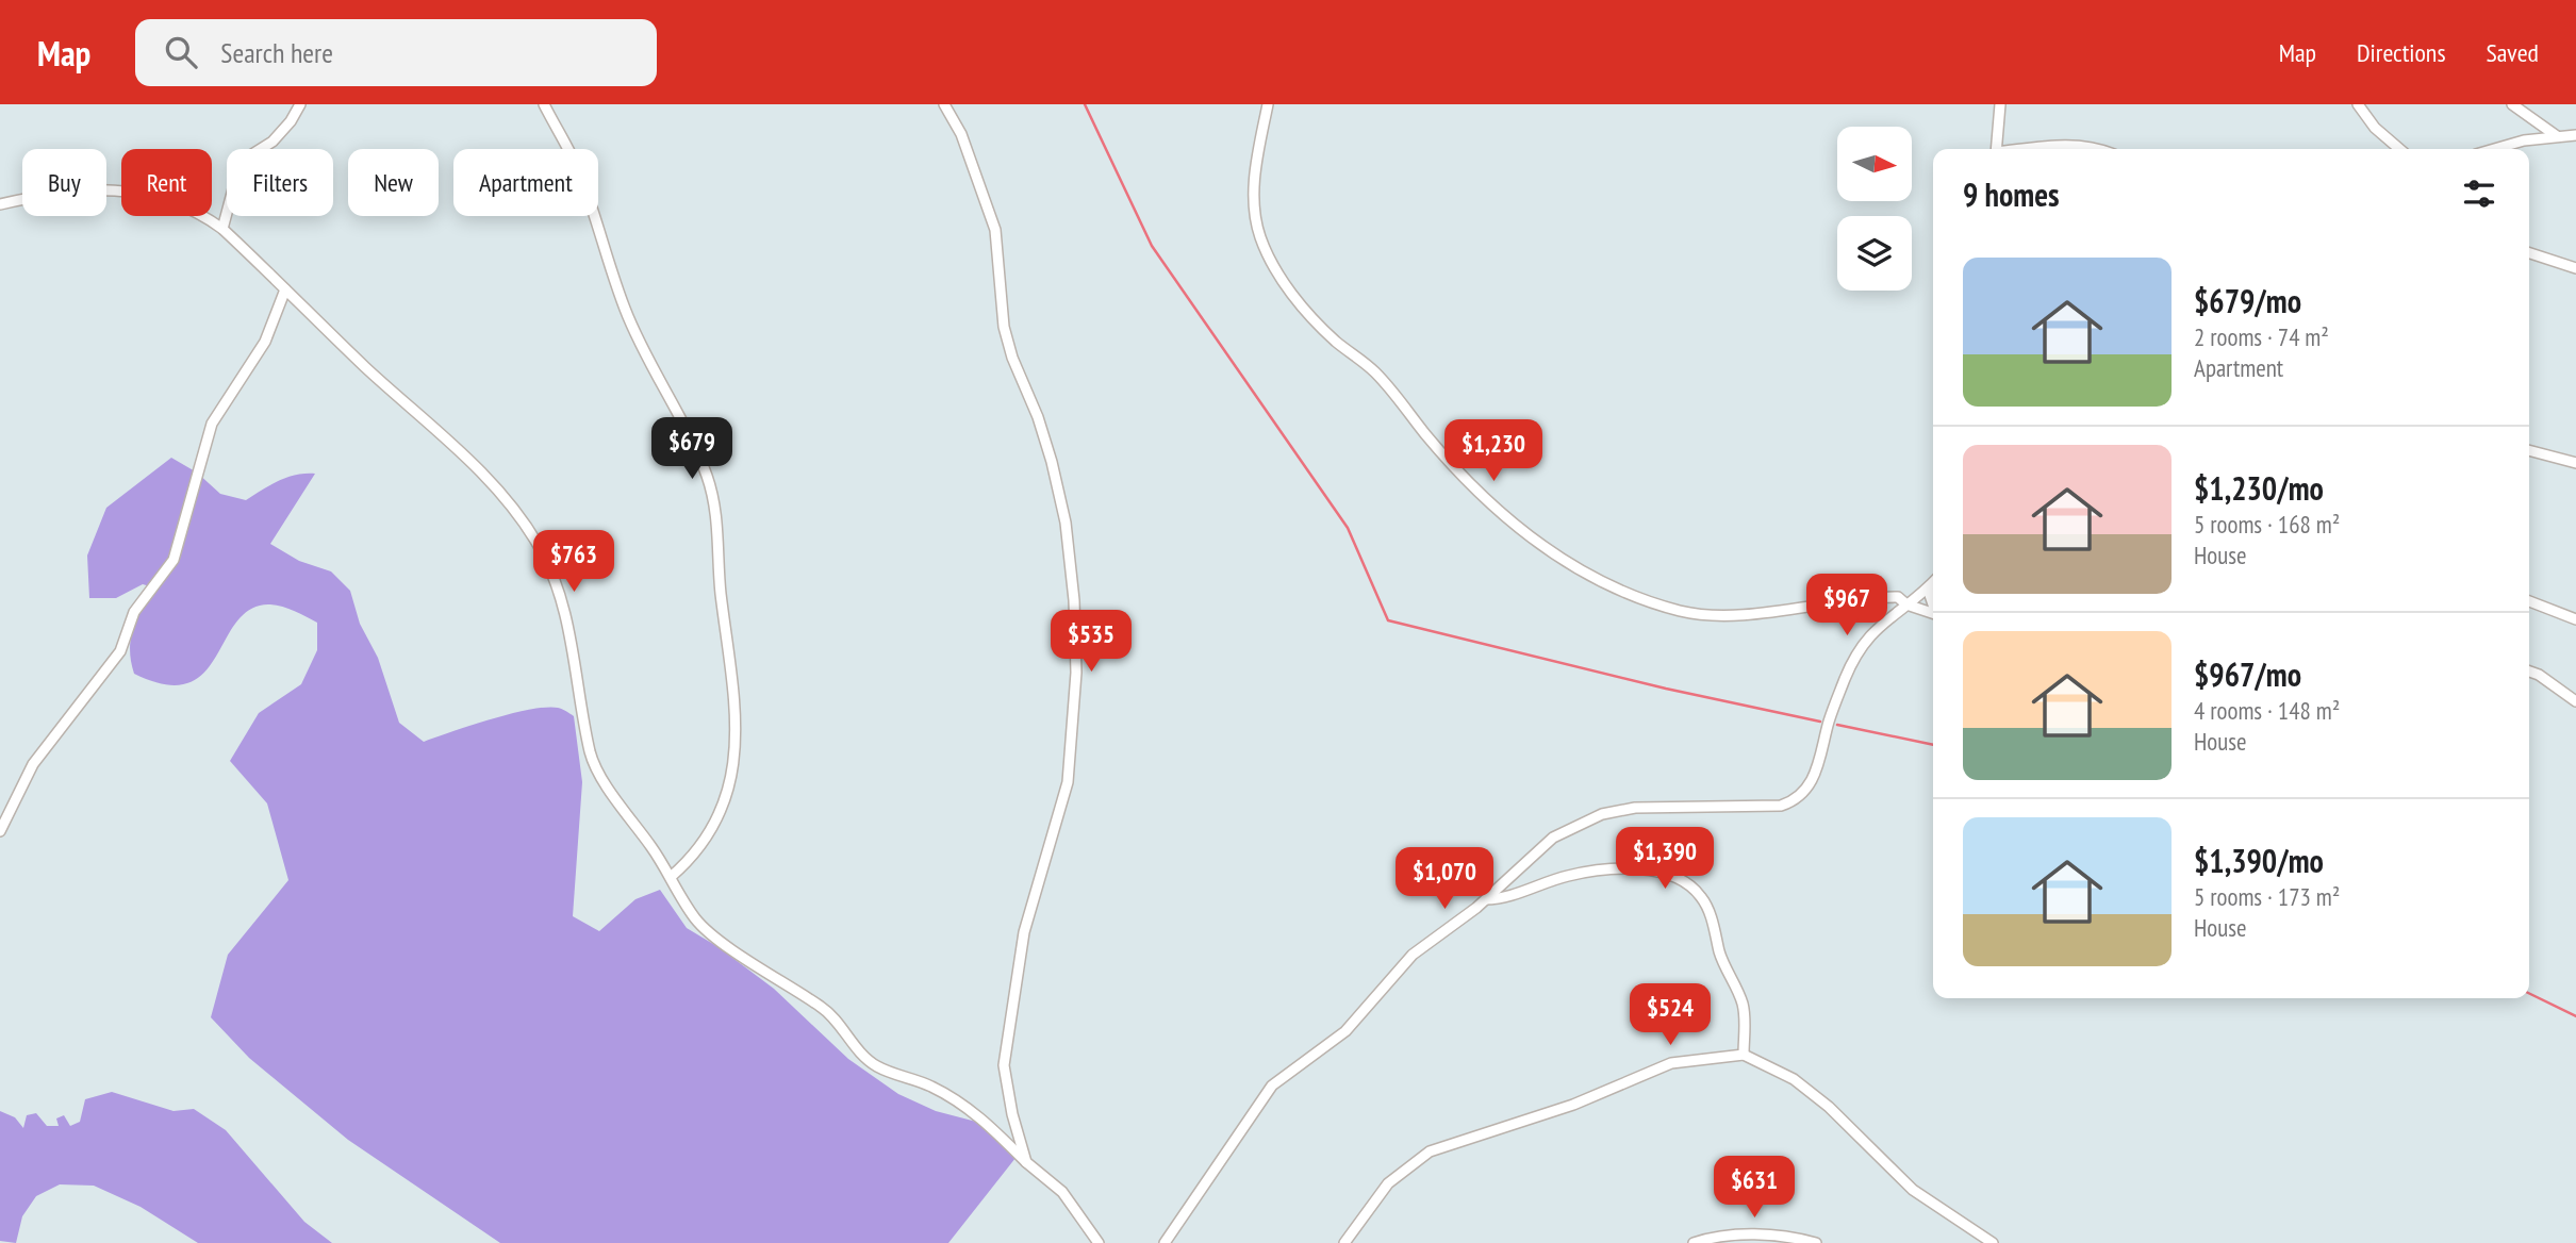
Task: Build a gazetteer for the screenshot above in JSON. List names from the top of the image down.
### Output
{
  "north": "right",
  "page": {
    "header": "Map",
    "search": "Search here",
    "nav": ["Map", "Directions", "Saved"],
    "chip": [
      "Buy",
      "Rent",
      "Filters",
      "New",
      "Apartment"
    ],
    "heading": "9 homes",
    "list": [
      {
        "name": "$679/mo",
        "note": "2 rooms · 74 m² · Apartment"
      },
      {
        "name": "$1,230/mo",
        "note": "5 rooms · 168 m² · House"
      },
      {
        "name": "$967/mo",
        "note": "4 rooms · 148 m² · House"
      },
      {
        "name": "$1,390/mo",
        "note": "5 rooms · 173 m² · House"
      }
    ],
    "price": [
      "$679",
      "$1,230",
      "$763",
      "$967",
      "$535",
      "$1,390",
      "$1,070",
      "$524",
      "$631"
    ]
  }
}
